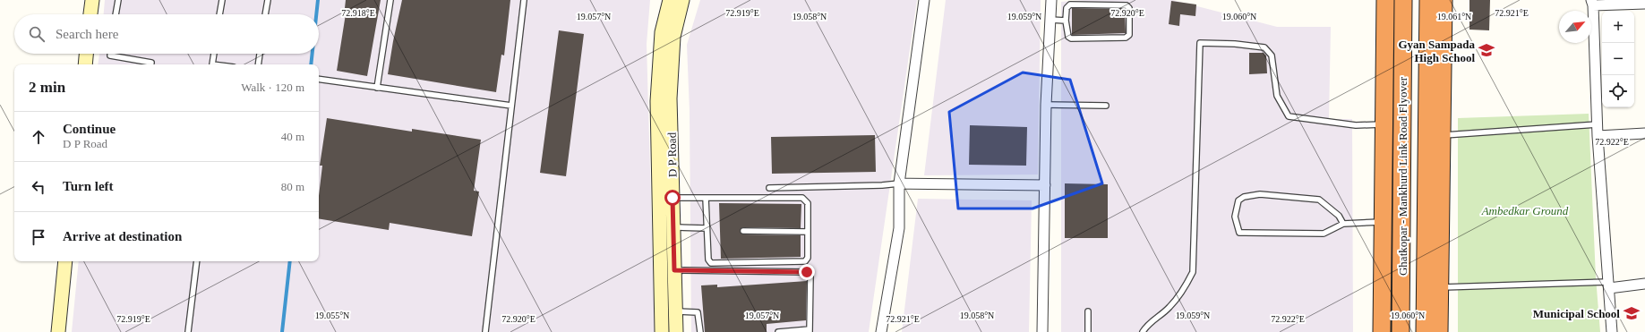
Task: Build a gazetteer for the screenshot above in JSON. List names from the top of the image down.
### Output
{
  "streets": {
    "highway": ["Ghatkopar - Mankhurd Link Road Flyover"],
    "street": ["D P Road"]
  },
  "parks": ["Ambedkar Ground"],
  "places": {
    "school or university": ["Gyan Sampada High School", "Municipal School"]
  },
  "north": "top right",
  "page": {
    "map_buttons": ["+", "−"],
    "search": "Search here",
    "heading": ["2 min", "Walk · 120 m"],
    "list": [
      ["Continue", "D P Road", "40 m"],
      ["Turn left", "80 m"],
      "Arrive at destination"
    ]
  },
  "coordinates": [
    "72.918°E",
    "72.919°E",
    "72.920°E",
    "72.921°E",
    "19.057°N",
    "19.058°N",
    "19.059°N",
    "19.060°N",
    "19.061°N",
    "72.922°E",
    "19.055°N"
  ]
}
